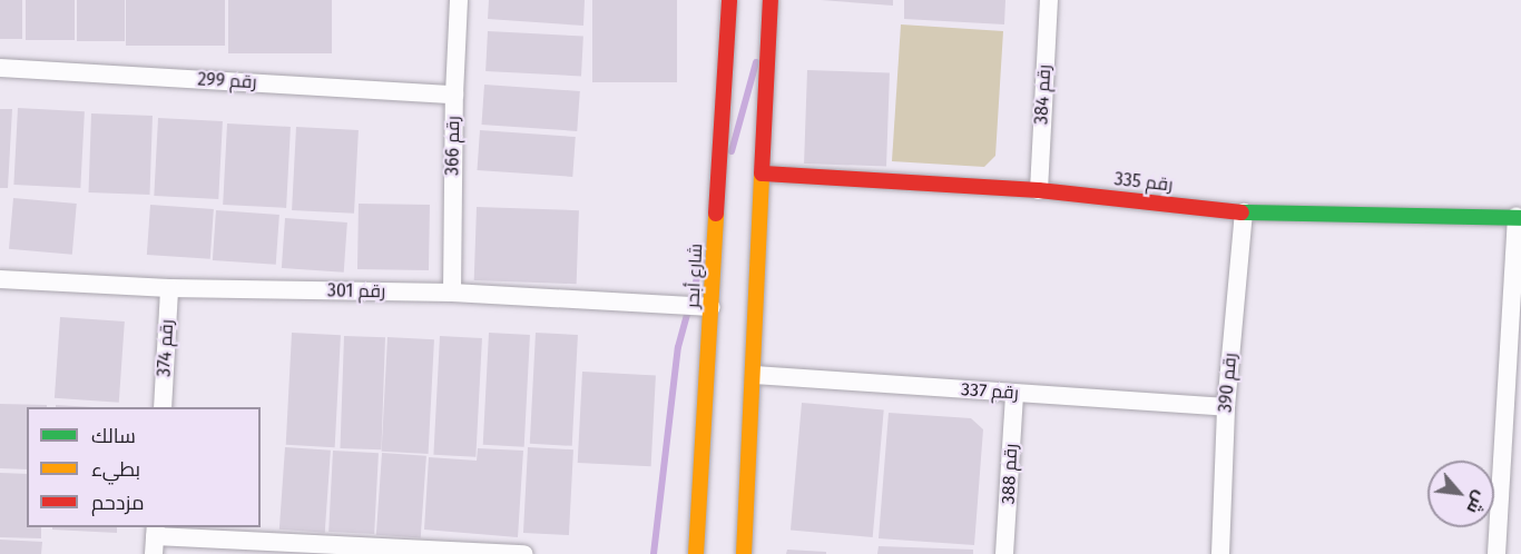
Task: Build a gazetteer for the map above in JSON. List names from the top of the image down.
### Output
{
  "streets": {
    "street": [
      "رقم 299",
      "رقم 384",
      "رقم 366",
      "رقم 335",
      "شارع أبحر",
      "رقم 301",
      "رقم 374",
      "رقم 390",
      "رقم 337",
      "رقم 388"
    ]
  },
  "crossings": [
    ["رقم 299", "رقم 366"],
    ["رقم 384", "رقم 335"],
    ["رقم 366", "رقم 301"],
    ["رقم 335", "رقم 390"],
    ["شارع أبحر", "رقم 301"],
    ["رقم 301", "رقم 374"],
    ["رقم 390", "رقم 337"],
    ["رقم 337", "رقم 388"]
  ],
  "legend": ["سالك", "بطيء", "مزدحم"],
  "north": "bottom right"
}
